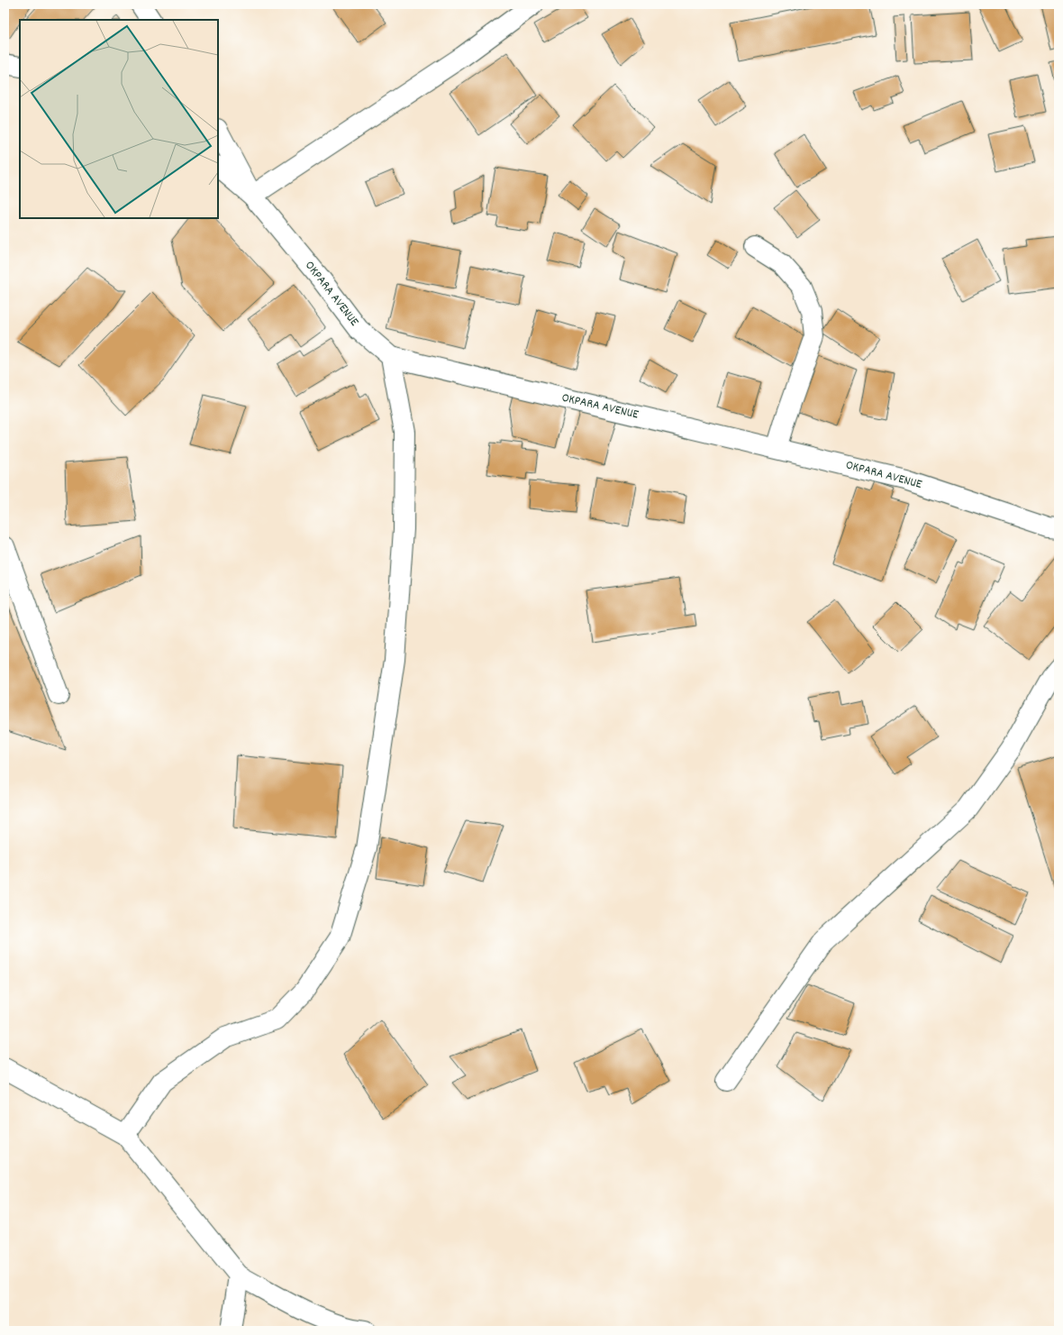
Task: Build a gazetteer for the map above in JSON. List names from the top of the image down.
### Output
{
  "streets": {
    "street": ["OKPARA AVENUE"]
  }
}
